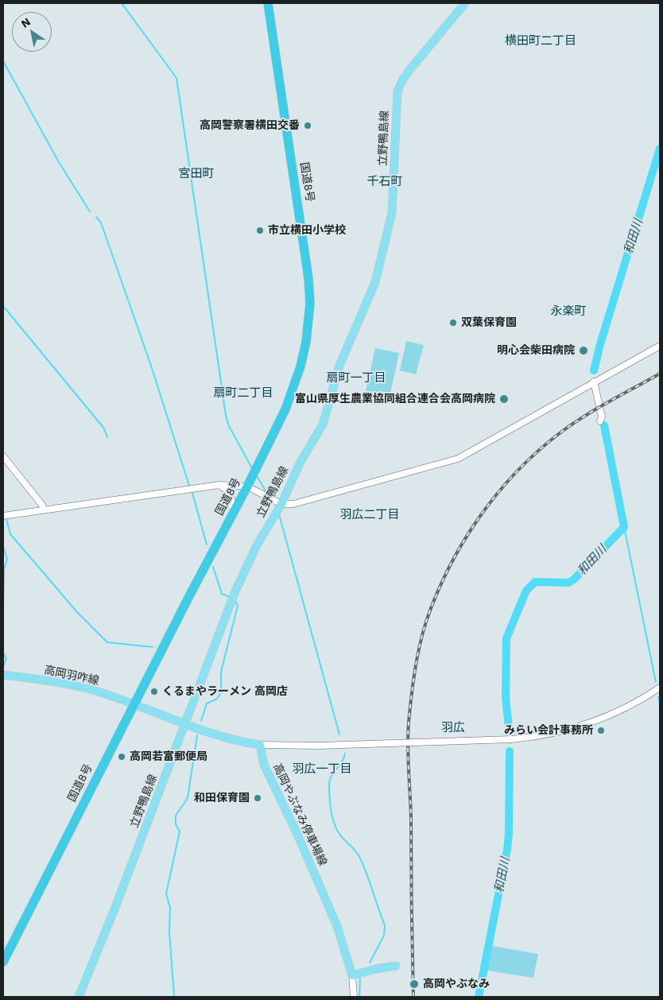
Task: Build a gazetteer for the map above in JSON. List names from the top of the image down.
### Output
{
  "streets": {
    "highway": ["国道8号"],
    "main road": ["立野鴨島線", "高岡羽咋線", "高岡やぶなみ停車場線"]
  },
  "crossings": [
    ["国道8号", "高岡羽咋線"]
  ],
  "districts": [
    "横田町二丁目",
    "宮田町",
    "千石町",
    "永楽町",
    "扇町一丁目",
    "扇町二丁目",
    "羽広二丁目",
    "羽広",
    "羽広一丁目"
  ],
  "water": ["和田川"],
  "places": [
    "高岡警察署横田交番",
    "市立横田小学校",
    "双葉保育園",
    "明心会柴田病院",
    "富山県厚生農業協同組合連合会高岡病院",
    "くるまやラーメン 高岡店",
    "みらい会計事務所",
    "高岡若富郵便局",
    "和田保育園",
    "高岡やぶなみ"
  ],
  "north": "top left"
}
